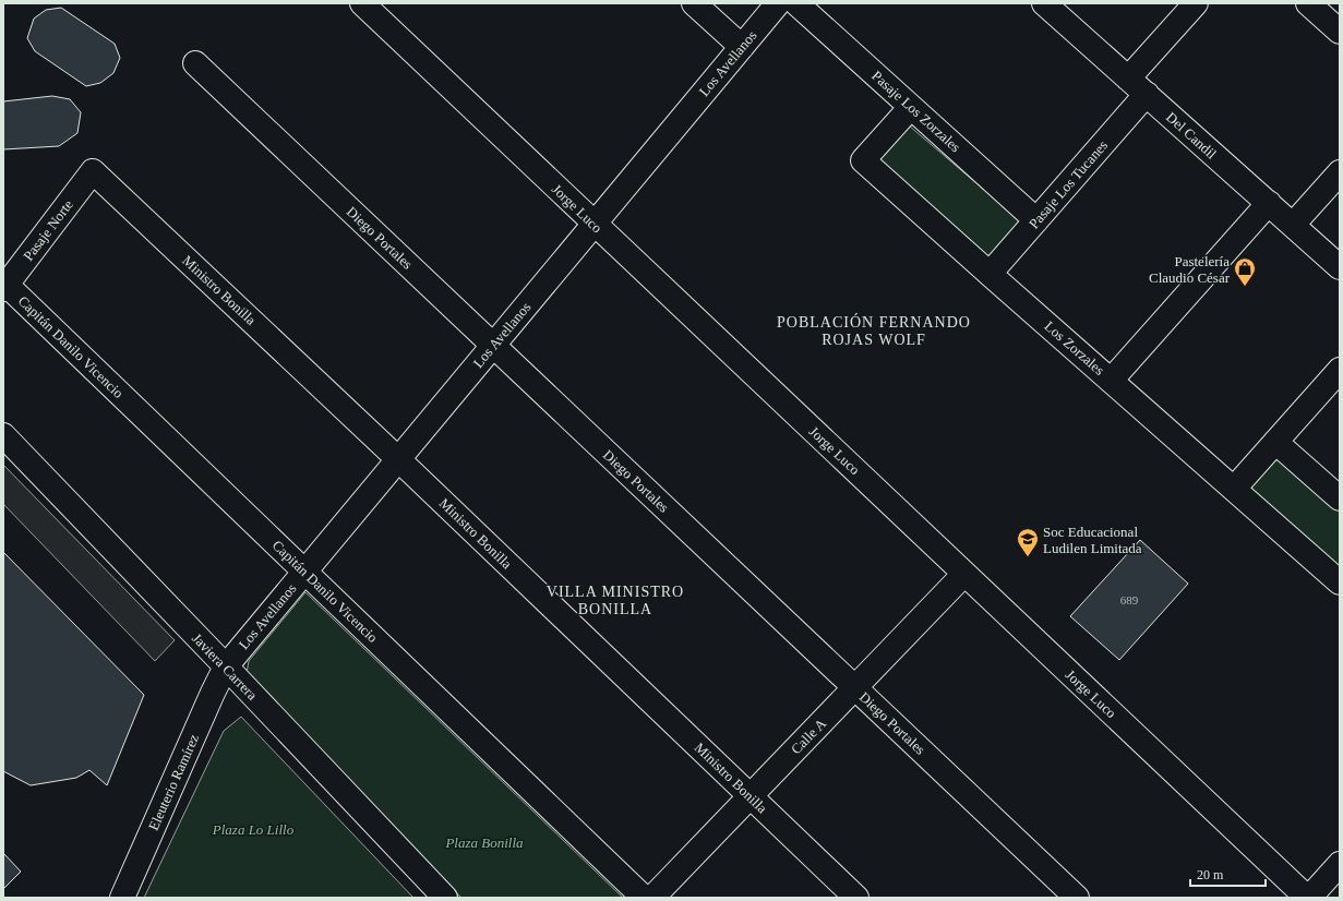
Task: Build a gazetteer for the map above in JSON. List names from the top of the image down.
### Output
{
  "streets": {
    "street": [
      "Los Avellanos",
      "Pasaje Los Zorzales",
      "Del Candil",
      "Pasaje Los Tucanes",
      "Jorge Luco",
      "Pasaje Norte",
      "Diego Portales",
      "Ministro Bonilla",
      "Capitán Danilo Vicencio",
      "Los Zorzales",
      "Javiera Carrera",
      "Calle A",
      "Eleuterio Ramírez"
    ]
  },
  "crossings": [
    ["Los Avellanos", "Jorge Luco"],
    ["Los Avellanos", "Diego Portales"],
    ["Los Avellanos", "Ministro Bonilla"],
    ["Los Avellanos", "Capitán Danilo Vicencio"],
    ["Los Avellanos", "Javiera Carrera"],
    ["Los Avellanos", "Eleuterio Ramírez"],
    ["Pasaje Los Zorzales", "Pasaje Los Tucanes"],
    ["Pasaje Los Zorzales", "Los Zorzales"],
    ["Del Candil", "Pasaje Los Tucanes"],
    ["Pasaje Los Tucanes", "Los Zorzales"],
    ["Jorge Luco", "Calle A"],
    ["Pasaje Norte", "Ministro Bonilla"],
    ["Pasaje Norte", "Capitán Danilo Vicencio"],
    ["Diego Portales", "Calle A"],
    ["Ministro Bonilla", "Calle A"],
    ["Javiera Carrera", "Eleuterio Ramírez"]
  ],
  "districts": ["POBLACIÓN FERNANDO ROJAS WOLF", "VILLA MINISTRO BONILLA"],
  "parks": ["Plaza Lo Lillo", "Plaza Bonilla"],
  "places": {
    "shop": ["Pastelería Claudio César"],
    "school or university": ["Soc Educacional Ludilen Limitada"]
  },
  "house_numbers": ["689"],
  "scale_bar": "20 m"
}
